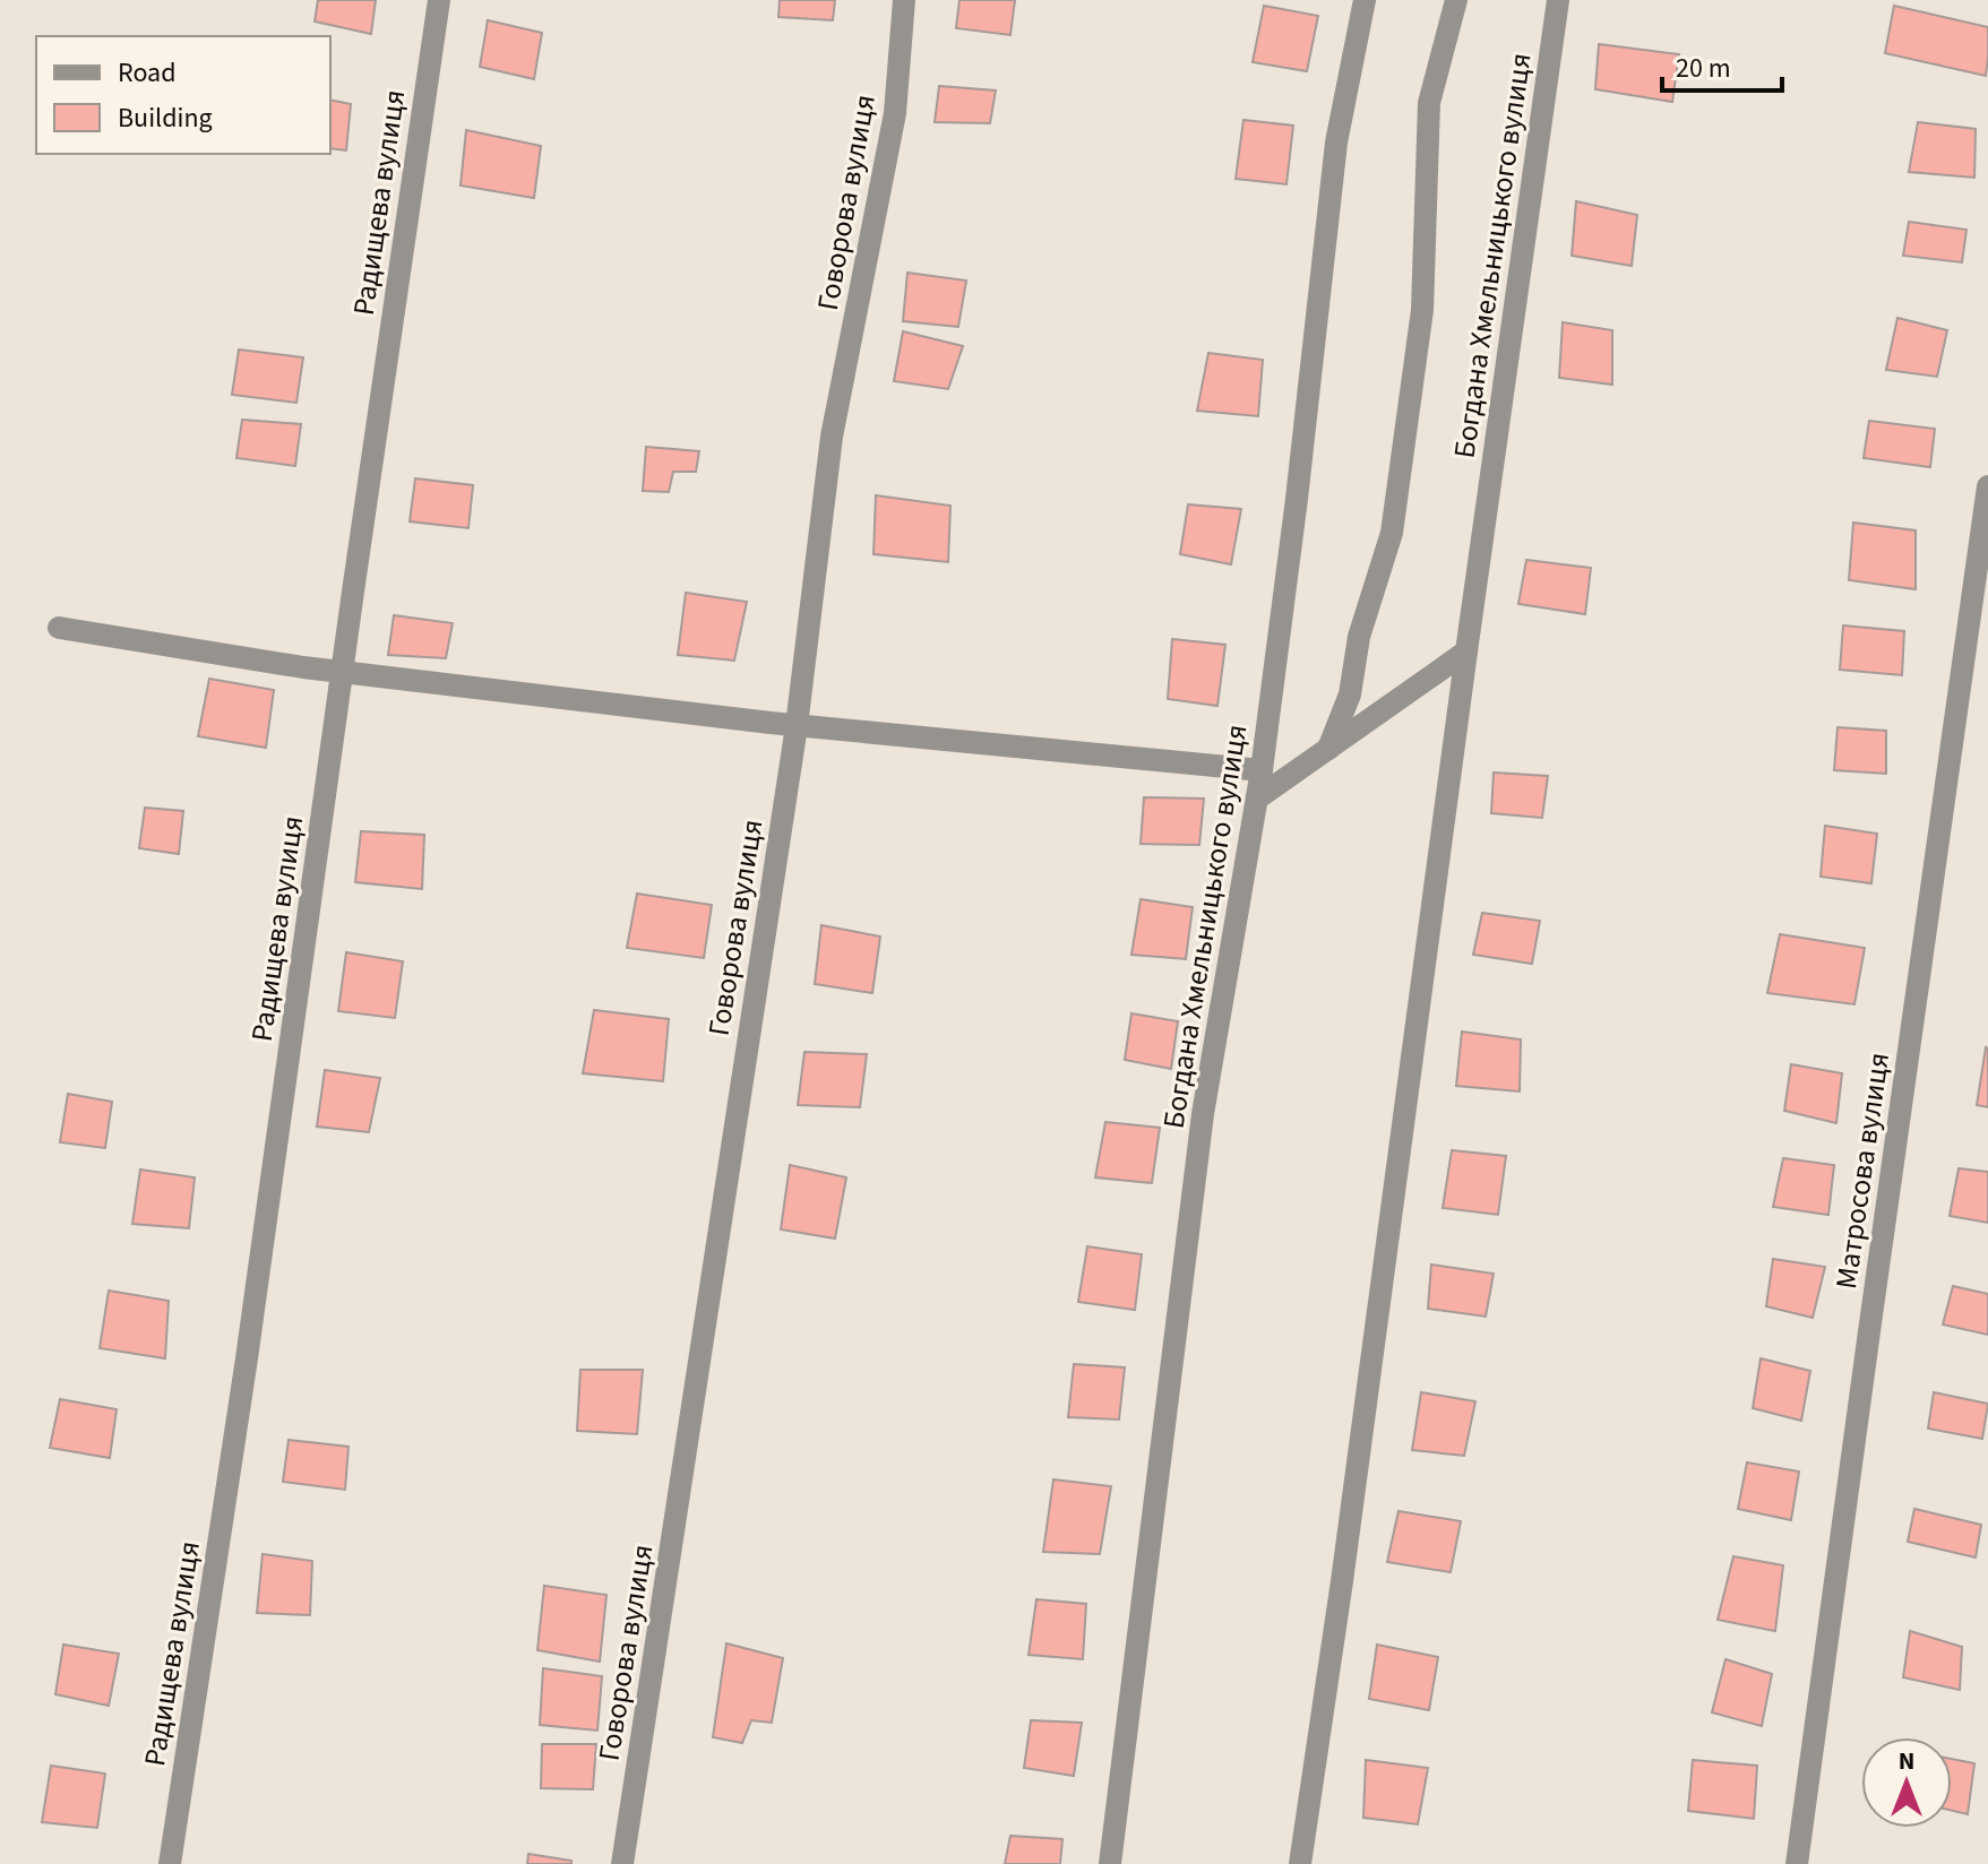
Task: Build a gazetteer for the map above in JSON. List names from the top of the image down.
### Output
{
  "streets": {
    "street": [
      "Радищева вулиця",
      "Говорова вулиця",
      "Богдана Хмельницького вулиця",
      "Матросова вулиця"
    ]
  },
  "legend": ["Road", "Building"],
  "scale_bar": "20 m",
  "north": "top"
}
